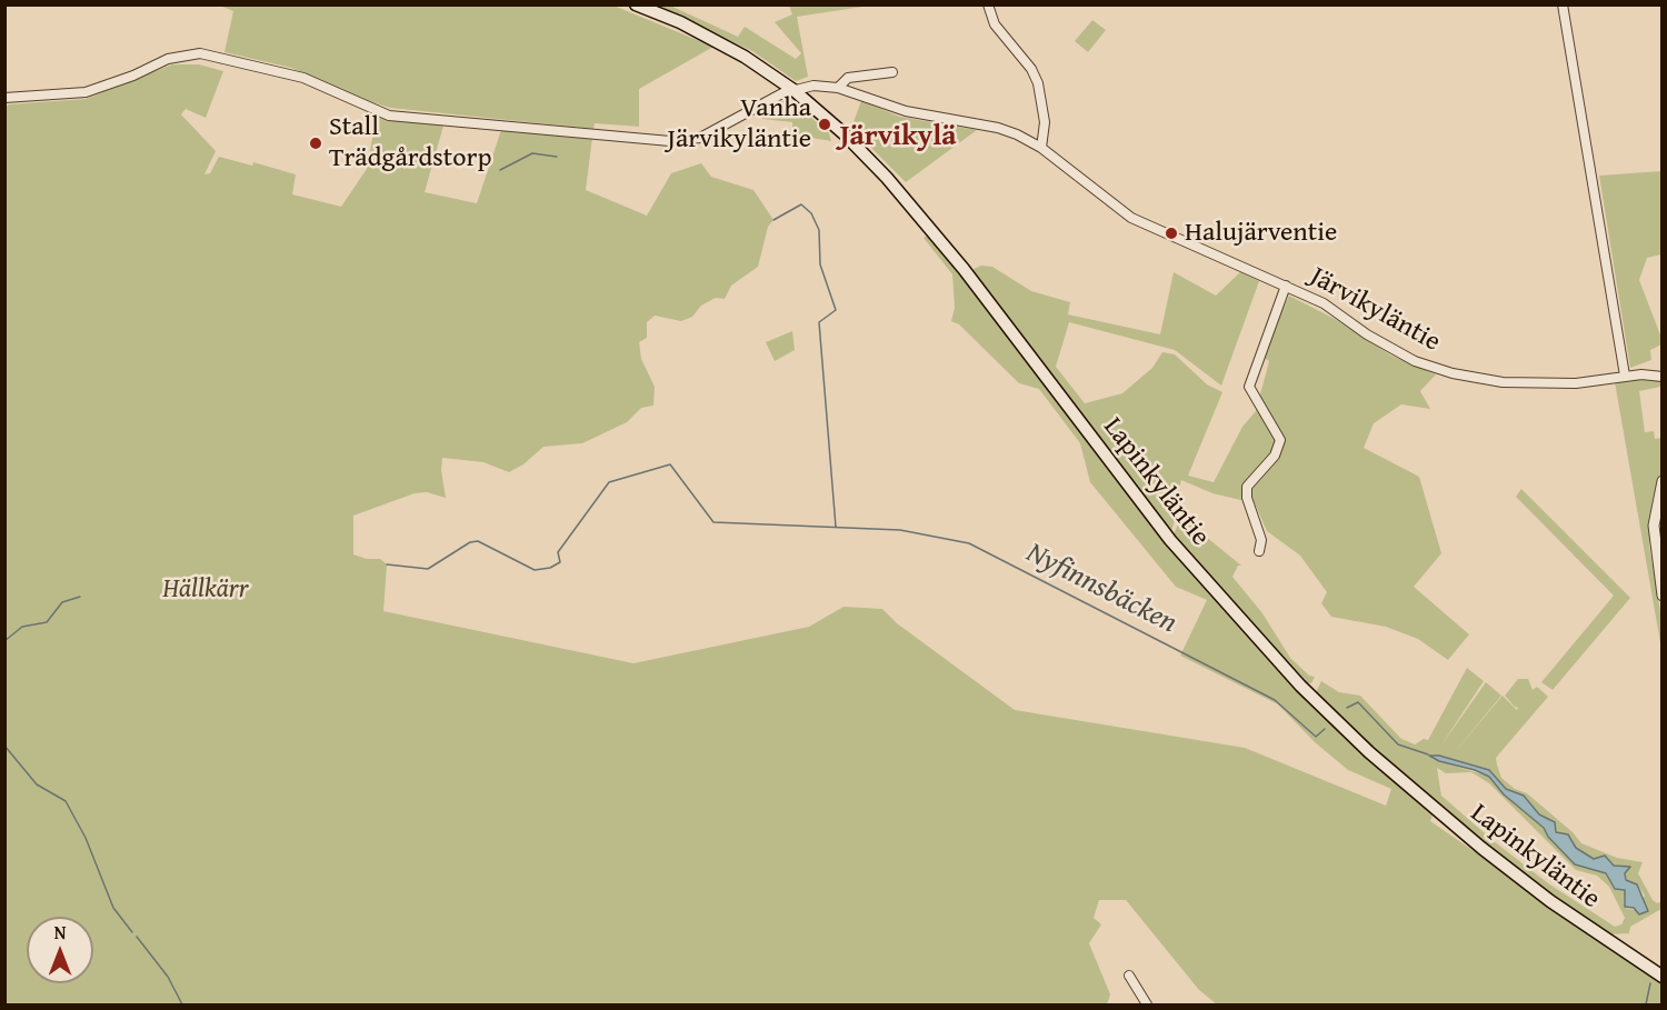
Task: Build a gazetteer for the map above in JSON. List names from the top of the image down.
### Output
{
  "streets": {
    "main road": ["Lapinkyläntie"],
    "street": ["Järvikyläntie"]
  },
  "crossings": [
    ["Järvikyläntie", "Lapinkyläntie"]
  ],
  "districts": ["Järvikylä"],
  "water": ["Nyfinnsbäcken"],
  "parks": ["Hällkärr"],
  "places": ["Vanha Järvikyläntie", "Stall Trädgårdstorp", "Halujärventie"],
  "north": "top"
}
